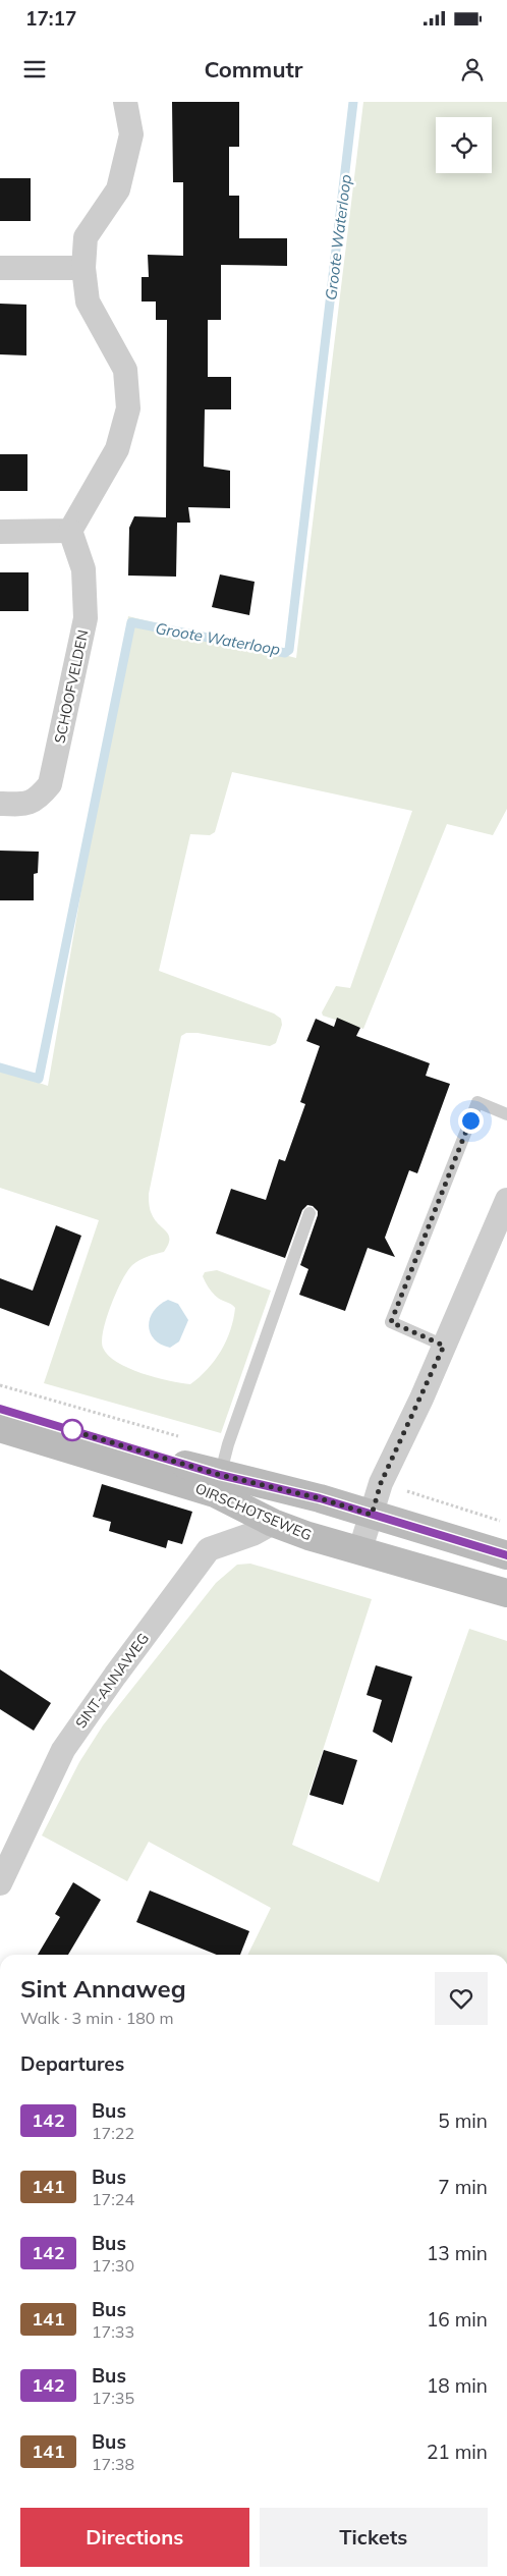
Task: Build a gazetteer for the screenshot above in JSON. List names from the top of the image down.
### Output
{
  "streets": {
    "main road": ["OIRSCHOTSEWEG"],
    "street": ["SCHOOFVELDEN", "SINT-ANNAWEG"]
  },
  "crossings": [
    ["OIRSCHOTSEWEG", "SINT-ANNAWEG"]
  ],
  "water": ["Groote Waterloop"],
  "lines": ["bus line 142"],
  "page": {
    "status": "17:17",
    "header": "Commutr",
    "heading": [
      ["Sint Annaweg", "Walk · 3 min · 180 m"],
      "Departures"
    ],
    "list": [
      {
        "mark": "142",
        "name": "Bus",
        "note": "17:22",
        "value": "5 min"
      },
      {
        "mark": "141",
        "name": "Bus",
        "note": "17:24",
        "value": "7 min"
      },
      {
        "mark": "142",
        "name": "Bus",
        "note": "17:30",
        "value": "13 min"
      },
      {
        "mark": "141",
        "name": "Bus",
        "note": "17:33",
        "value": "16 min"
      },
      {
        "mark": "142",
        "name": "Bus",
        "note": "17:35",
        "value": "18 min"
      },
      {
        "mark": "141",
        "name": "Bus",
        "note": "17:38",
        "value": "21 min"
      }
    ],
    "buttons": ["Directions", "Tickets"]
  }
}
